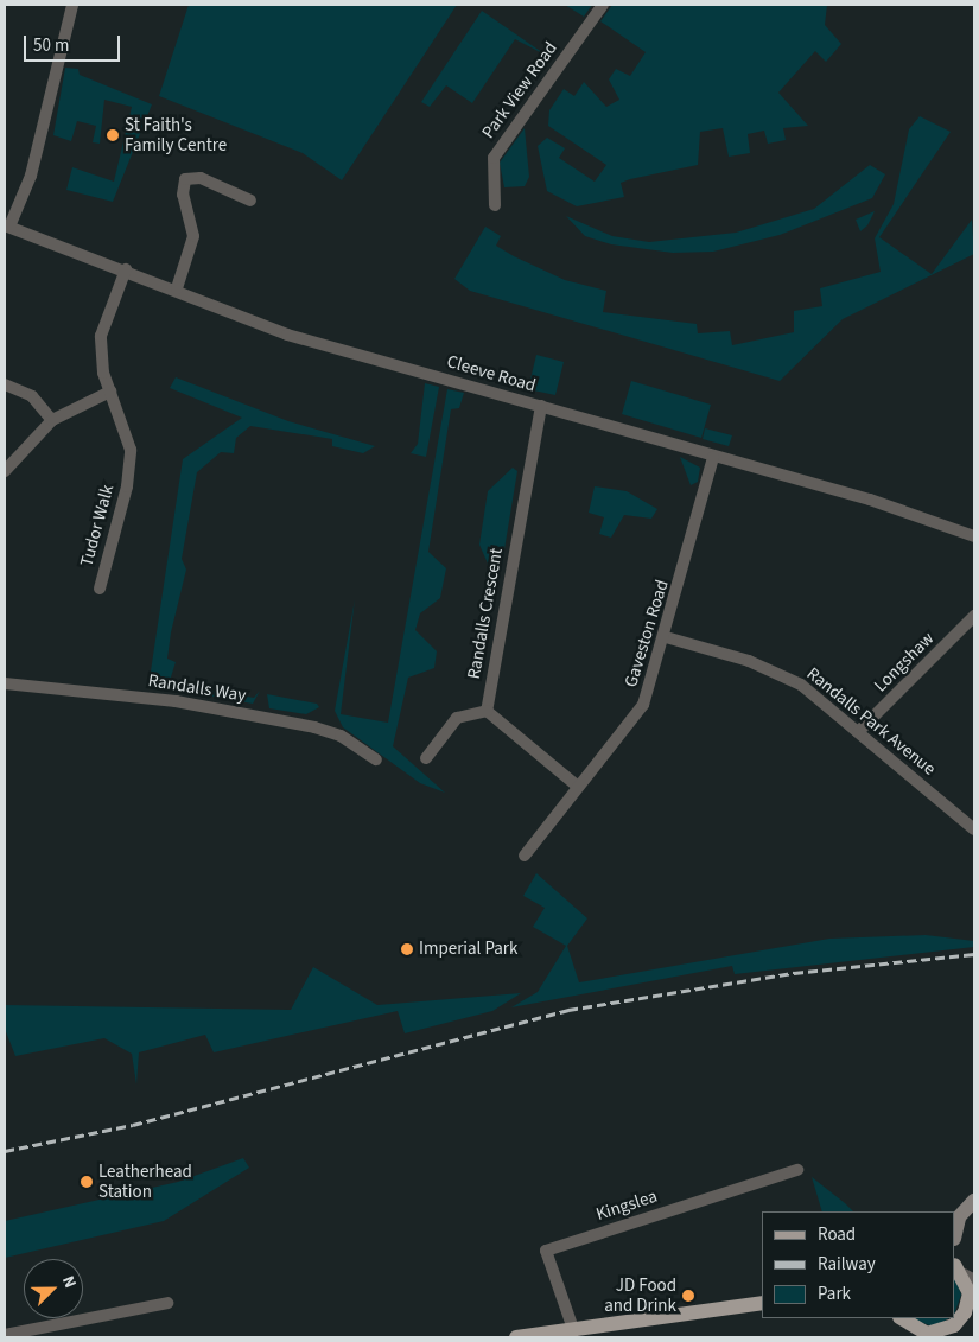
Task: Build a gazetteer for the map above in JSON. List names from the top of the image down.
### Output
{
  "streets": {
    "street": [
      "Park View Road",
      "Cleeve Road",
      "Tudor Walk",
      "Randalls Crescent",
      "Gaveston Road",
      "Longshaw",
      "Randalls Way",
      "Randalls Park Avenue",
      "Kingslea"
    ]
  },
  "crossings": [
    ["Cleeve Road", "Tudor Walk"],
    ["Cleeve Road", "Randalls Crescent"],
    ["Cleeve Road", "Gaveston Road"],
    ["Gaveston Road", "Randalls Park Avenue"],
    ["Longshaw", "Randalls Park Avenue"]
  ],
  "places": [
    "St Faith's Family Centre",
    "Imperial Park",
    "Leatherhead Station",
    "JD Food and Drink"
  ],
  "legend": ["Road", "Railway", "Park"],
  "scale_bar": "50 m",
  "north": "top right"
}
